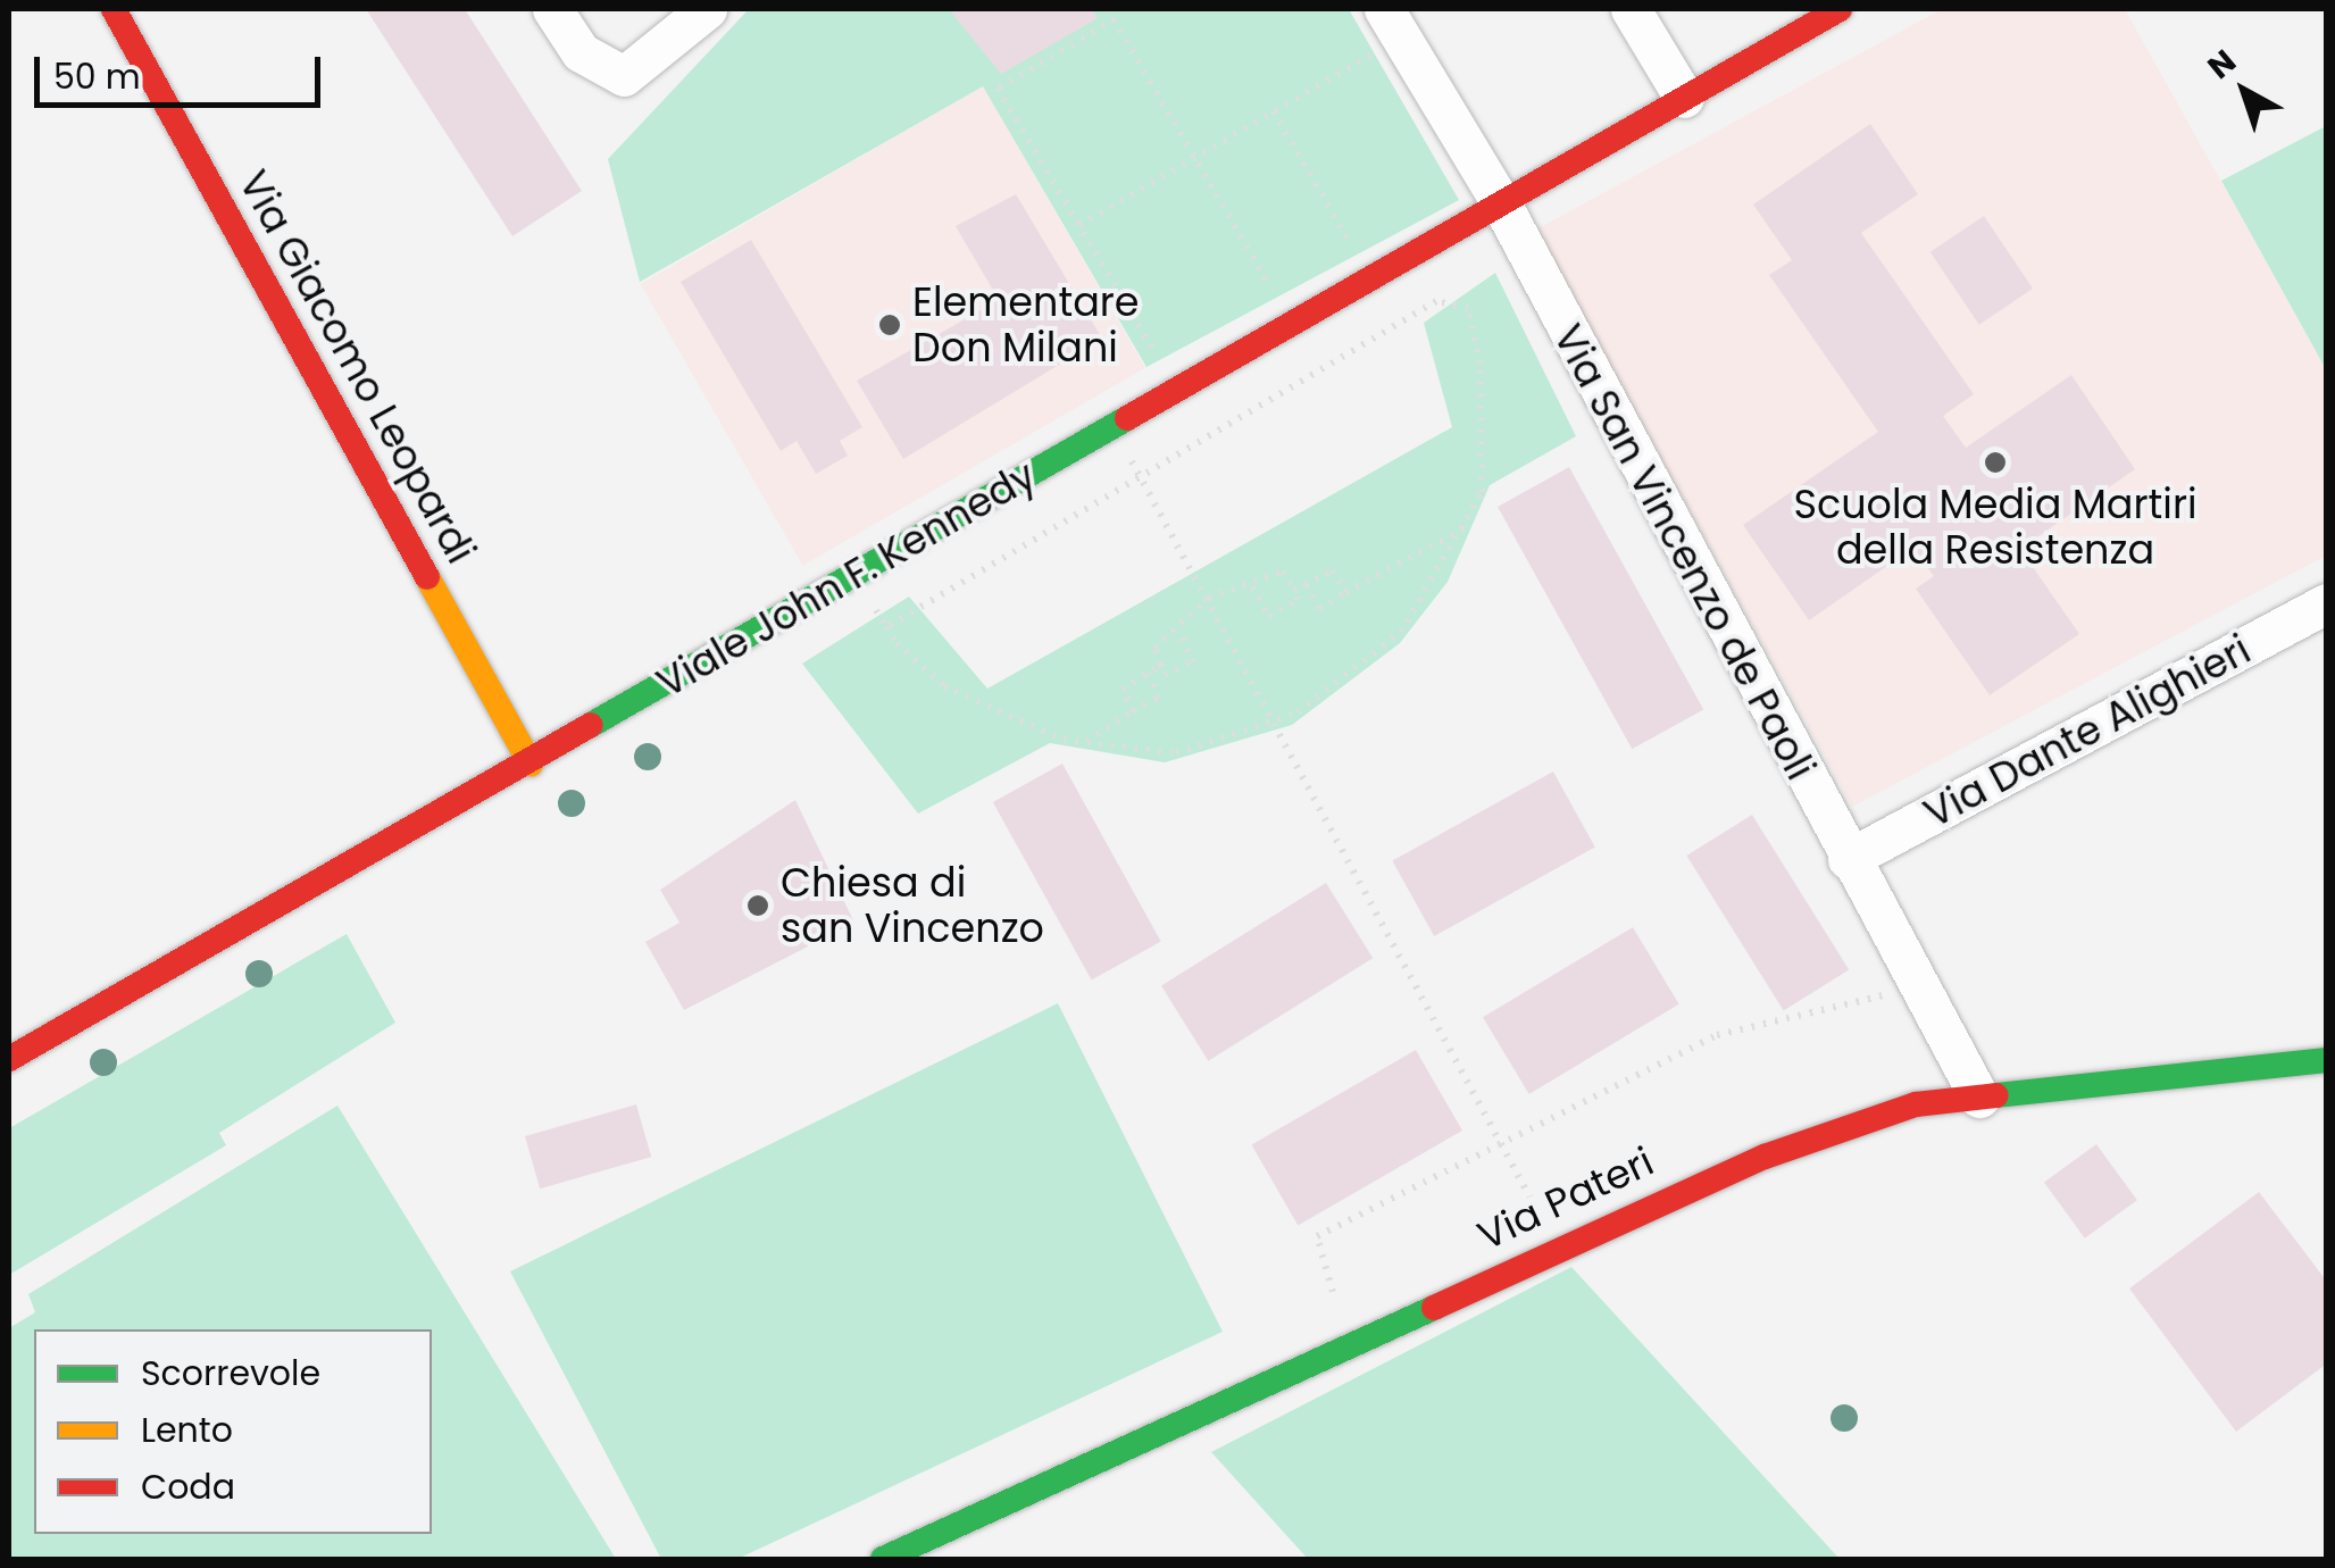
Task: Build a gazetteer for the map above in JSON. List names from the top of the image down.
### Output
{
  "streets": {
    "street": [
      "Via Giacomo Leopardi",
      "Via San Vincenzo de Paoli",
      "Viale John F. Kennedy",
      "Via Dante Alighieri",
      "Via Pateri"
    ]
  },
  "crossings": [
    ["Via Giacomo Leopardi", "Viale John F. Kennedy"],
    ["Via San Vincenzo de Paoli", "Viale John F. Kennedy"],
    ["Via San Vincenzo de Paoli", "Via Dante Alighieri"],
    ["Via San Vincenzo de Paoli", "Via Pateri"]
  ],
  "places": ["Elementare Don Milani", "Scuola Media Martiri della Resistenza", "Chiesa di san Vincenzo"],
  "legend": ["Scorrevole", "Lento", "Coda"],
  "scale_bar": "50 m",
  "north": "top left"
}
